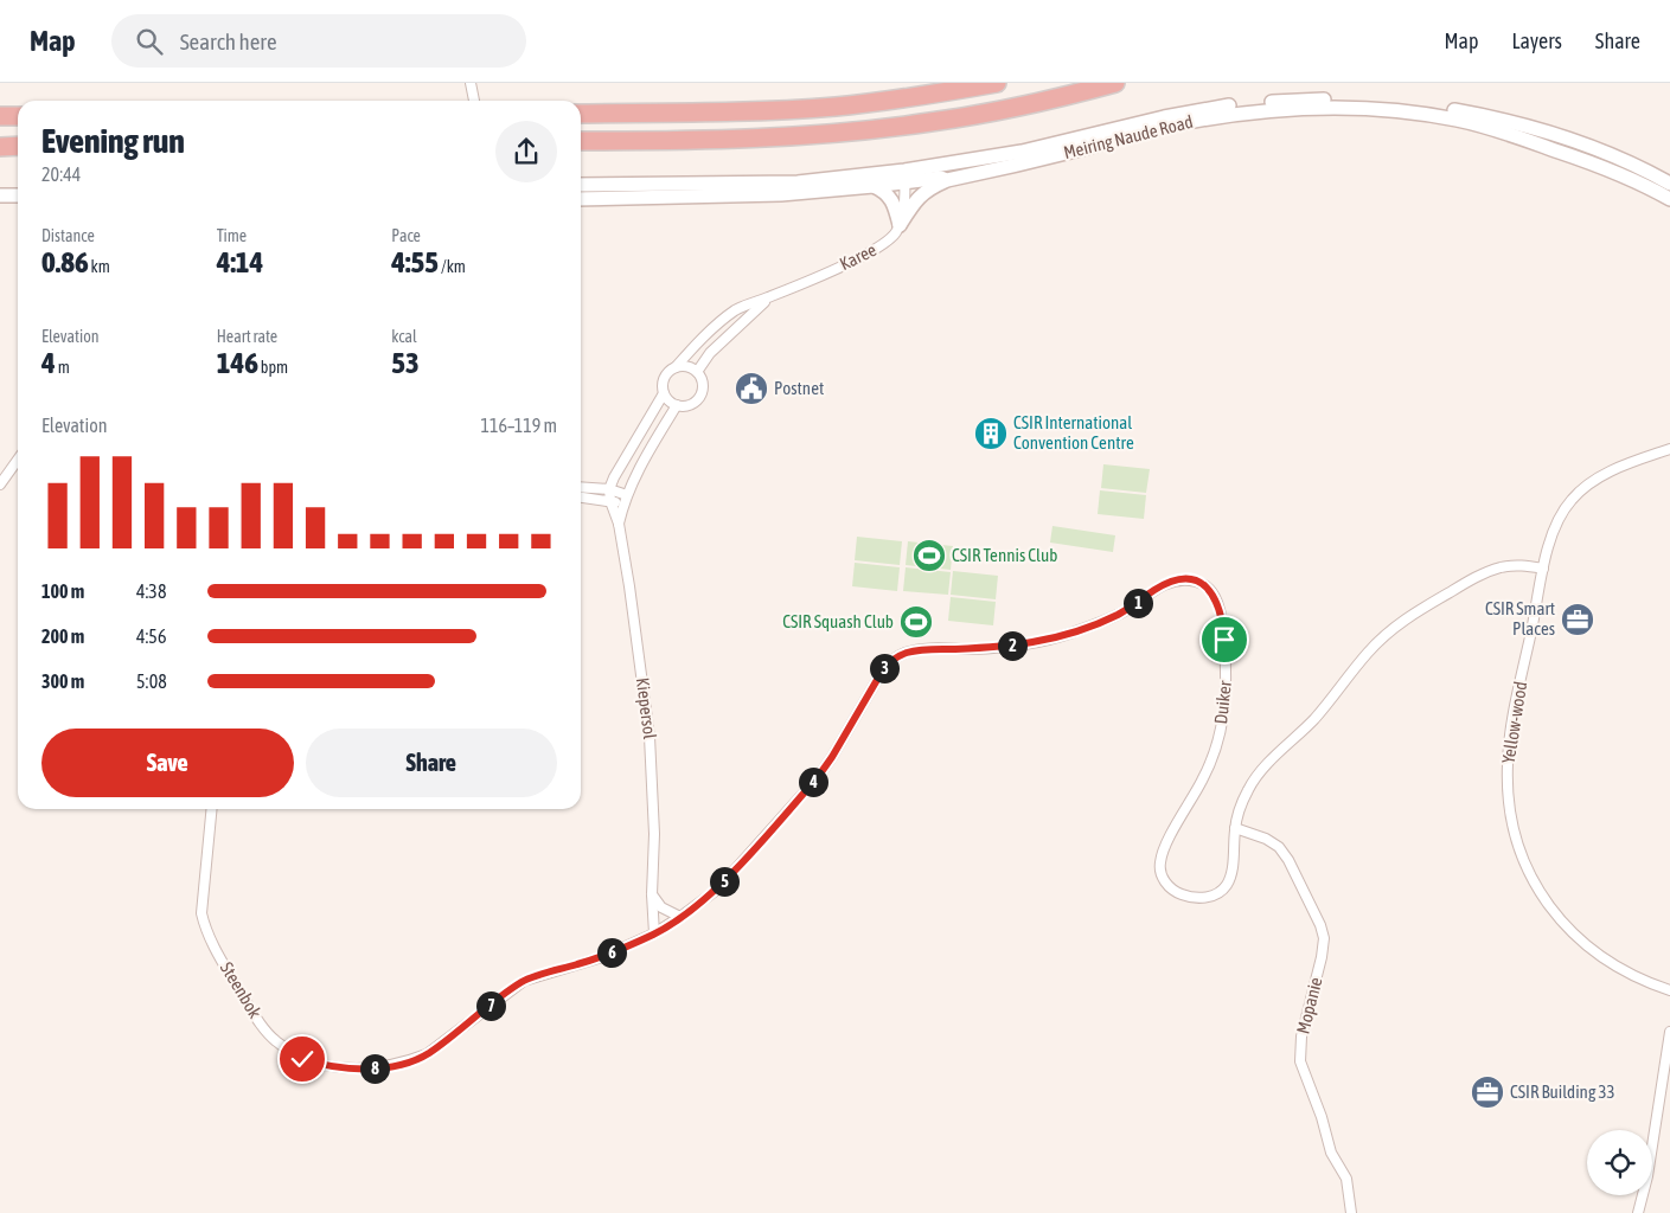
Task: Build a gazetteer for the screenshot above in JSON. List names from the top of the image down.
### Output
{
  "streets": {
    "street": [
      "Meiring Naude Road",
      "Karee",
      "Duiker",
      "Kiepersol",
      "Yellow-wood",
      "Steenbok",
      "Mopanie"
    ]
  },
  "crossings": [
    ["Duiker", "Kiepersol"],
    ["Duiker", "Yellow-wood"],
    ["Duiker", "Steenbok"],
    ["Duiker", "Mopanie"],
    ["Kiepersol", "Steenbok"]
  ],
  "places": {
    "public building": ["Postnet"],
    "building": ["CSIR International Convention Centre"],
    "sports": ["CSIR Tennis Club", "CSIR Squash Club"],
    "office": ["CSIR Smart Places", "CSIR Building 33"]
  },
  "page": {
    "header": "Map",
    "search": "Search here",
    "nav": ["Map", "Layers", "Share"],
    "heading": ["Evening run", "20:44"],
    "stats": [
      ["Distance", "0.86 km"],
      ["Time", "4:14"],
      ["Pace", "4:55 /km"],
      ["Elevation", "4 m"],
      ["Heart rate", "146 bpm"],
      ["kcal", "53"]
    ],
    "chart": ["Elevation", "116–119 m"],
    "list": [
      {
        "name": "100 m",
        "note": "4:38"
      },
      {
        "name": "200 m",
        "note": "4:56"
      },
      {
        "name": "300 m",
        "note": "5:08"
      }
    ],
    "pins": [
      "1",
      "2",
      "3",
      "4",
      "5",
      "6",
      "7",
      "8"
    ],
    "buttons": ["Save", "Share"]
  }
}
